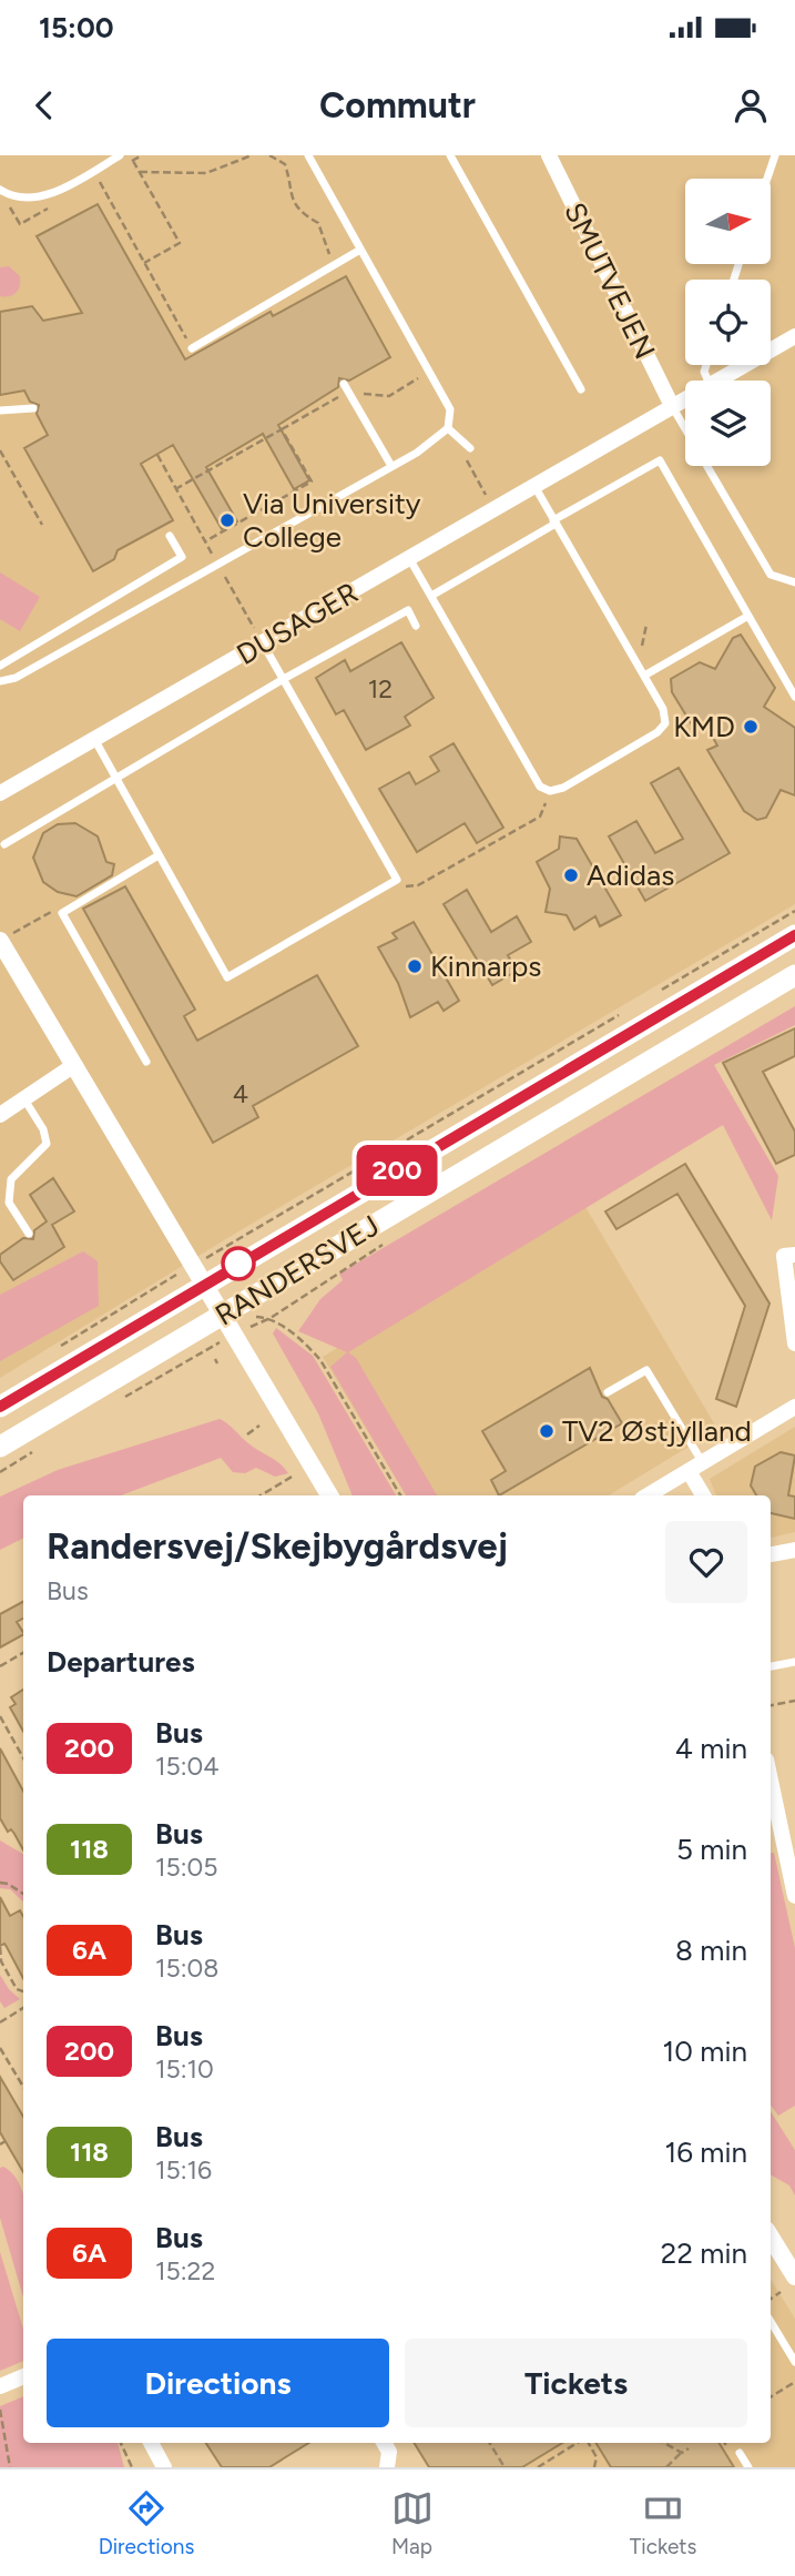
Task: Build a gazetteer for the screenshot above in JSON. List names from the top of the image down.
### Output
{
  "streets": {
    "main road": ["RANDERSVEJ"],
    "street": ["SMUTVEJEN", "DUSAGER"]
  },
  "crossings": [
    ["SMUTVEJEN", "DUSAGER"]
  ],
  "places": [
    "Via University College",
    "KMD",
    "Adidas",
    "Kinnarps",
    "TV2 Østjylland"
  ],
  "lines": ["bus line 200"],
  "house_numbers": ["12", "4"],
  "north": "right",
  "page": {
    "status": "15:00",
    "header": "Commutr",
    "on_map": "200",
    "heading": [
      ["Randersvej/Skejbygårdsvej", "Bus"],
      "Departures"
    ],
    "list": [
      {
        "mark": "200",
        "name": "Bus",
        "note": "15:04",
        "value": "4 min"
      },
      {
        "mark": "118",
        "name": "Bus",
        "note": "15:05",
        "value": "5 min"
      },
      {
        "mark": "6A",
        "name": "Bus",
        "note": "15:08",
        "value": "8 min"
      },
      {
        "mark": "200",
        "name": "Bus",
        "note": "15:10",
        "value": "10 min"
      },
      {
        "mark": "118",
        "name": "Bus",
        "note": "15:16",
        "value": "16 min"
      },
      {
        "mark": "6A",
        "name": "Bus",
        "note": "15:22",
        "value": "22 min"
      }
    ],
    "buttons": ["Directions", "Tickets"],
    "tabs": ["Directions", "Map", "Tickets"]
  }
}
